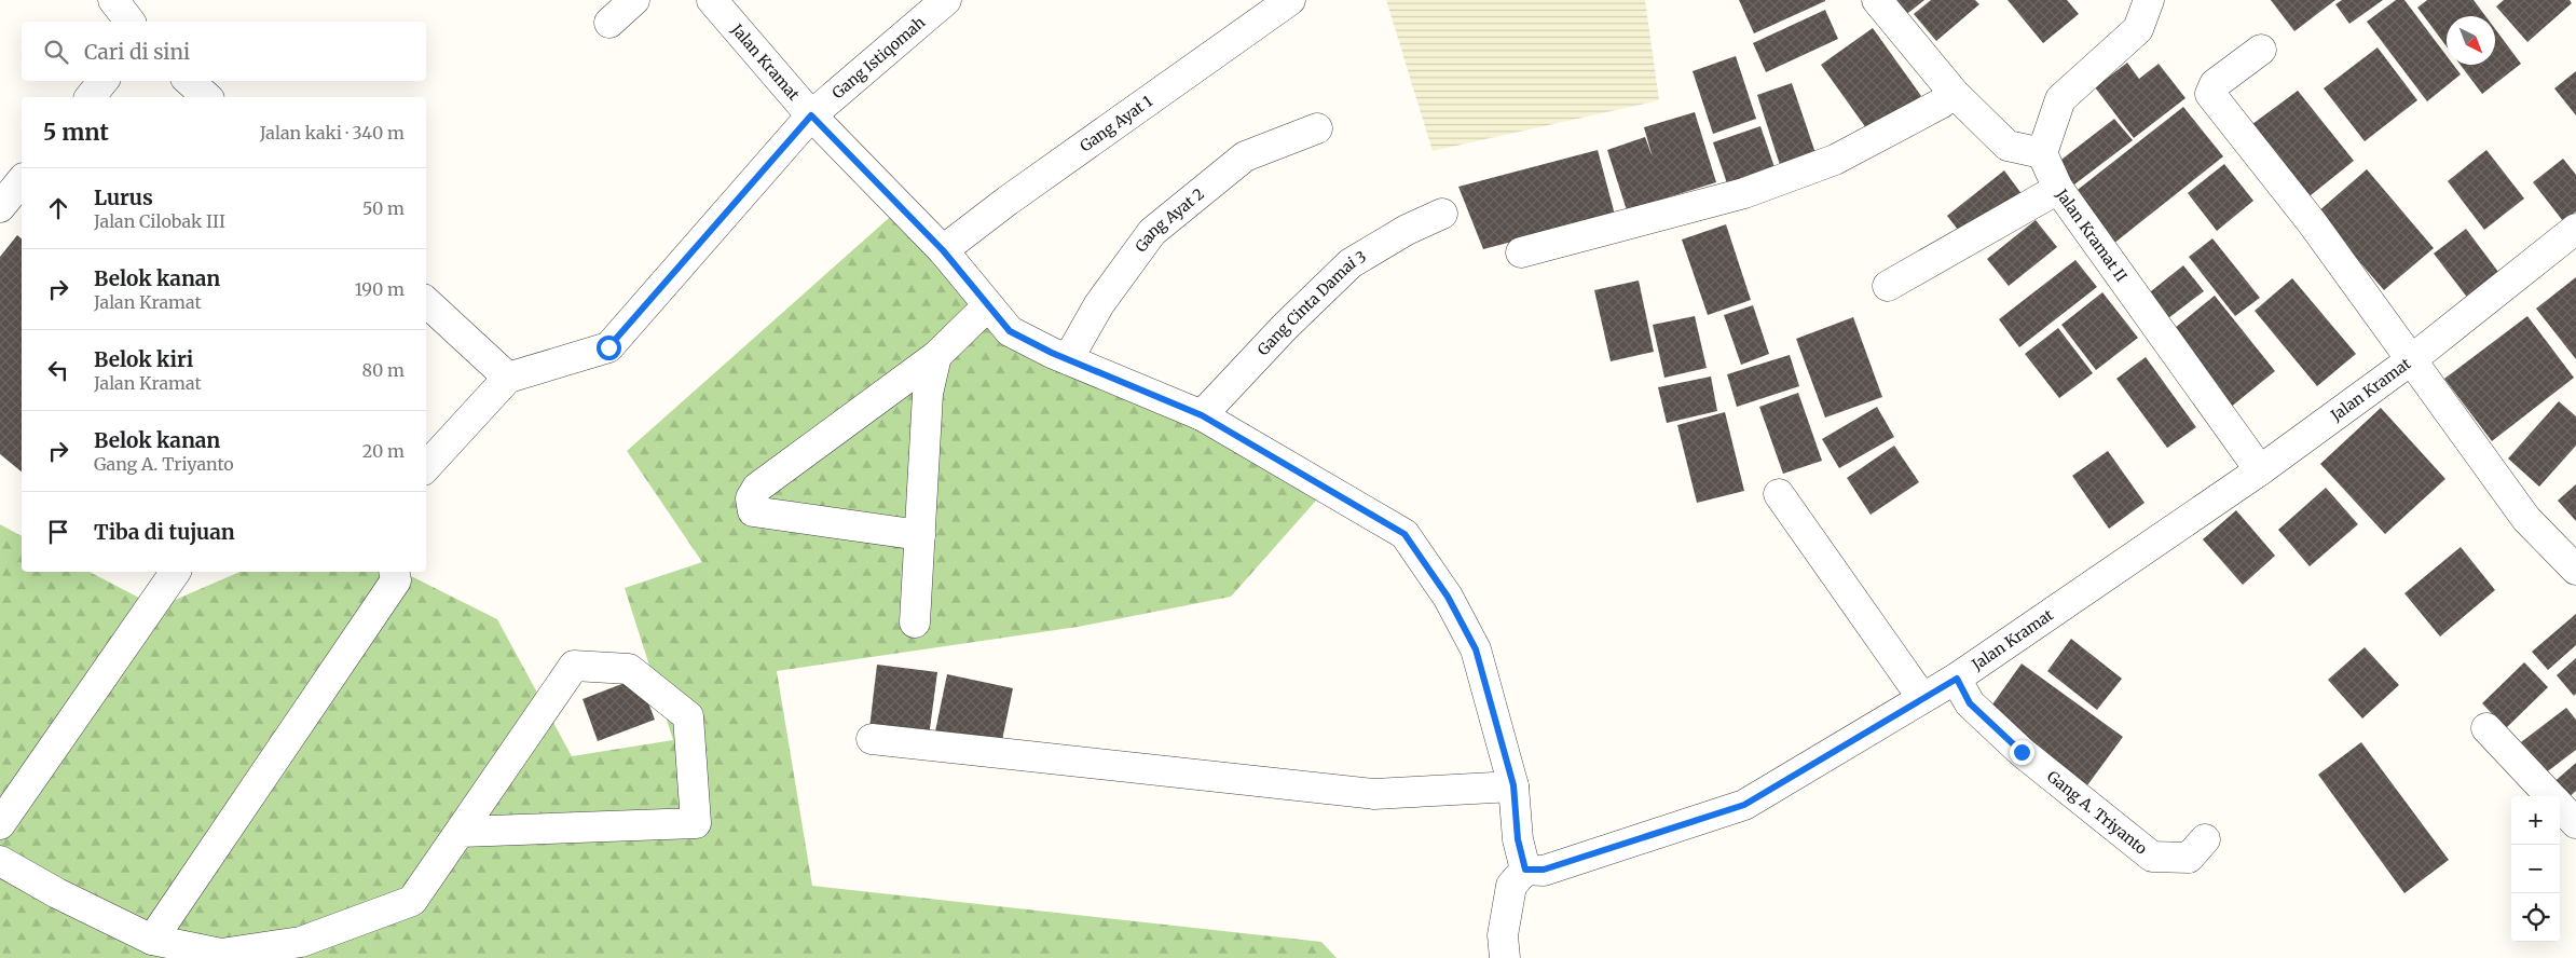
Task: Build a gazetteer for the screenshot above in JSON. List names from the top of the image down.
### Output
{
  "streets": {
    "street": [
      "Gang Istiqomah",
      "Jalan Kramat",
      "Gang Ayat 1",
      "Gang Ayat 2",
      "Jalan Kramat II",
      "Gang Cinta Damai 3",
      "Gang A. Triyanto"
    ]
  },
  "crossings": [
    ["Gang Istiqomah", "Jalan Kramat"],
    ["Jalan Kramat", "Gang Ayat 1"],
    ["Jalan Kramat", "Gang Ayat 2"],
    ["Jalan Kramat", "Jalan Kramat II"],
    ["Jalan Kramat", "Gang Cinta Damai 3"],
    ["Jalan Kramat", "Gang A. Triyanto"]
  ],
  "north": "bottom right",
  "page": {
    "search": "Cari di sini",
    "heading": ["5 mnt", "Jalan kaki · 340 m"],
    "list": [
      ["Lurus", "Jalan Cilobak III", "50 m"],
      ["Belok kanan", "Jalan Kramat", "190 m"],
      ["Belok kiri", "Jalan Kramat", "80 m"],
      ["Belok kanan", "Gang A. Triyanto", "20 m"],
      "Tiba di tujuan"
    ],
    "map_buttons": ["+", "−"]
  }
}
